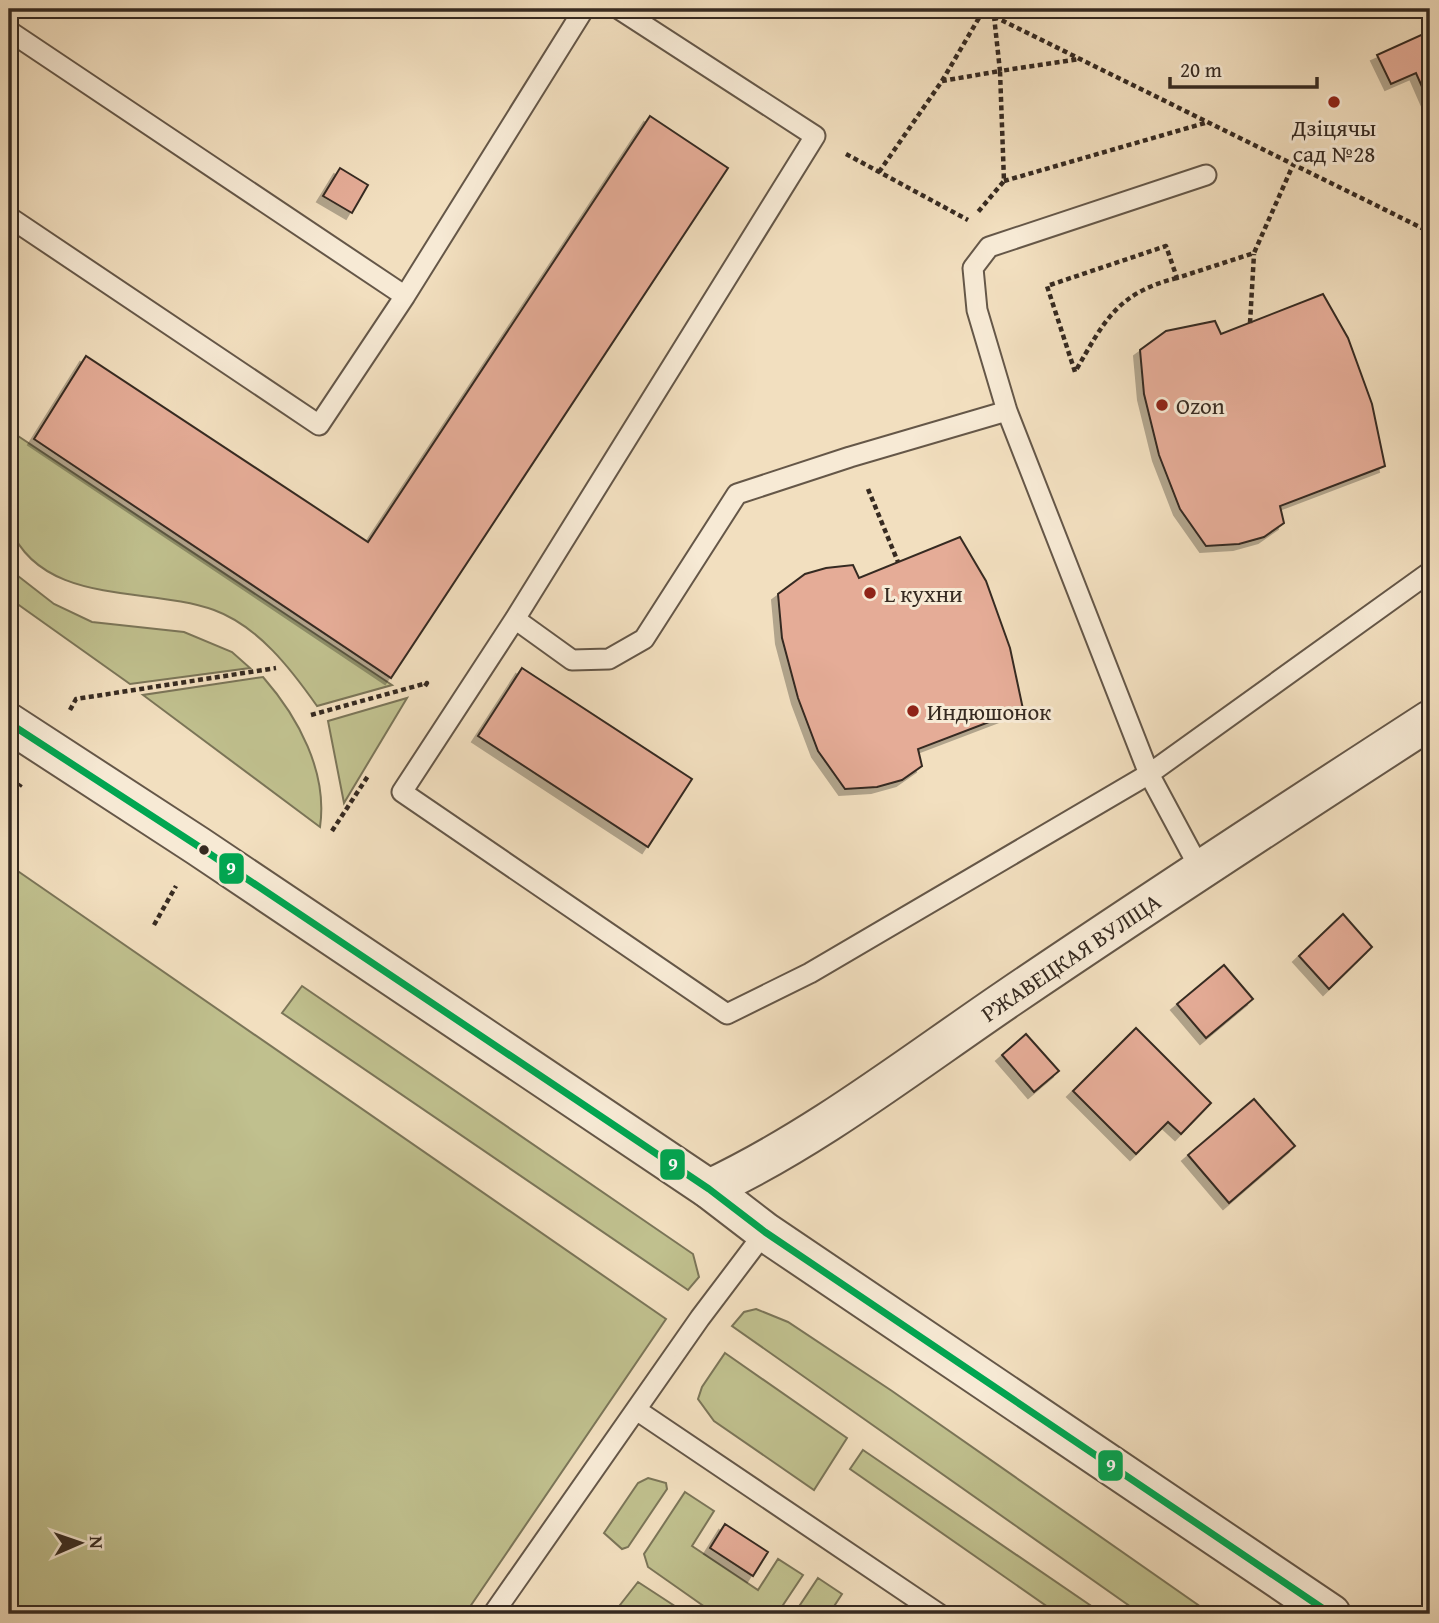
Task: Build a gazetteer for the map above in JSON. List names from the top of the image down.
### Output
{
  "streets": {
    "street": ["РЖАВЕЦКАЯ ВУЛІЦА"]
  },
  "places": [
    "Дзіцячы сад №28",
    "Ozon",
    "L кухни",
    "Индюшонок"
  ],
  "lines": ["transit line 9"],
  "scale_bar": "20 m",
  "north": "right"
}
